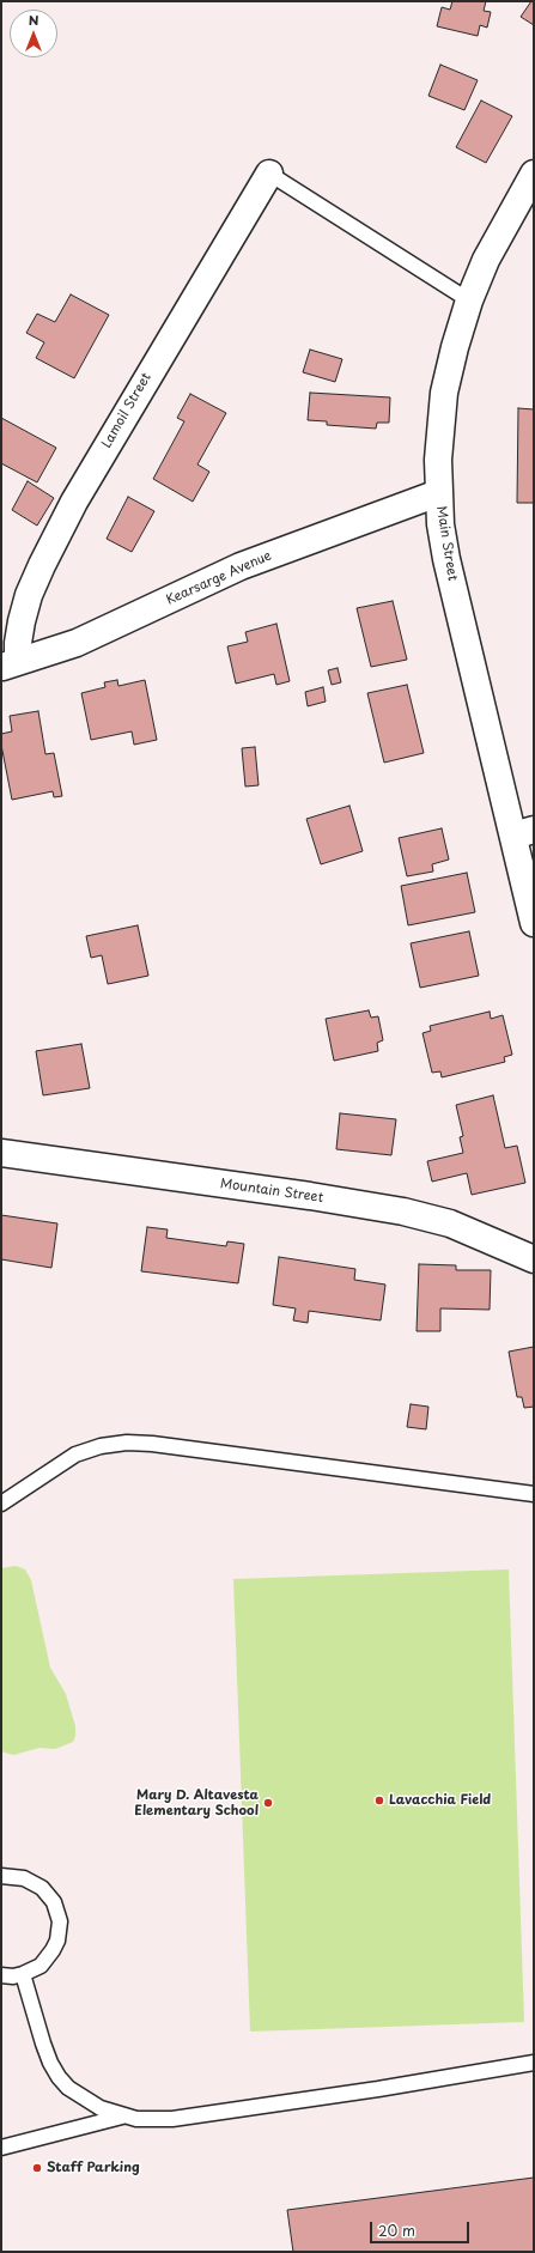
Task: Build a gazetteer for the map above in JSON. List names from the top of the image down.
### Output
{
  "streets": {
    "street": [
      "Lamoil Street",
      "Main Street",
      "Kearsarge Avenue",
      "Mountain Street"
    ]
  },
  "crossings": [
    ["Lamoil Street", "Kearsarge Avenue"],
    ["Main Street", "Kearsarge Avenue"]
  ],
  "places": ["Lavacchia Field", "Mary D. Altavesta Elementary School", "Staff Parking"],
  "scale_bar": "20 m",
  "north": "top"
}
